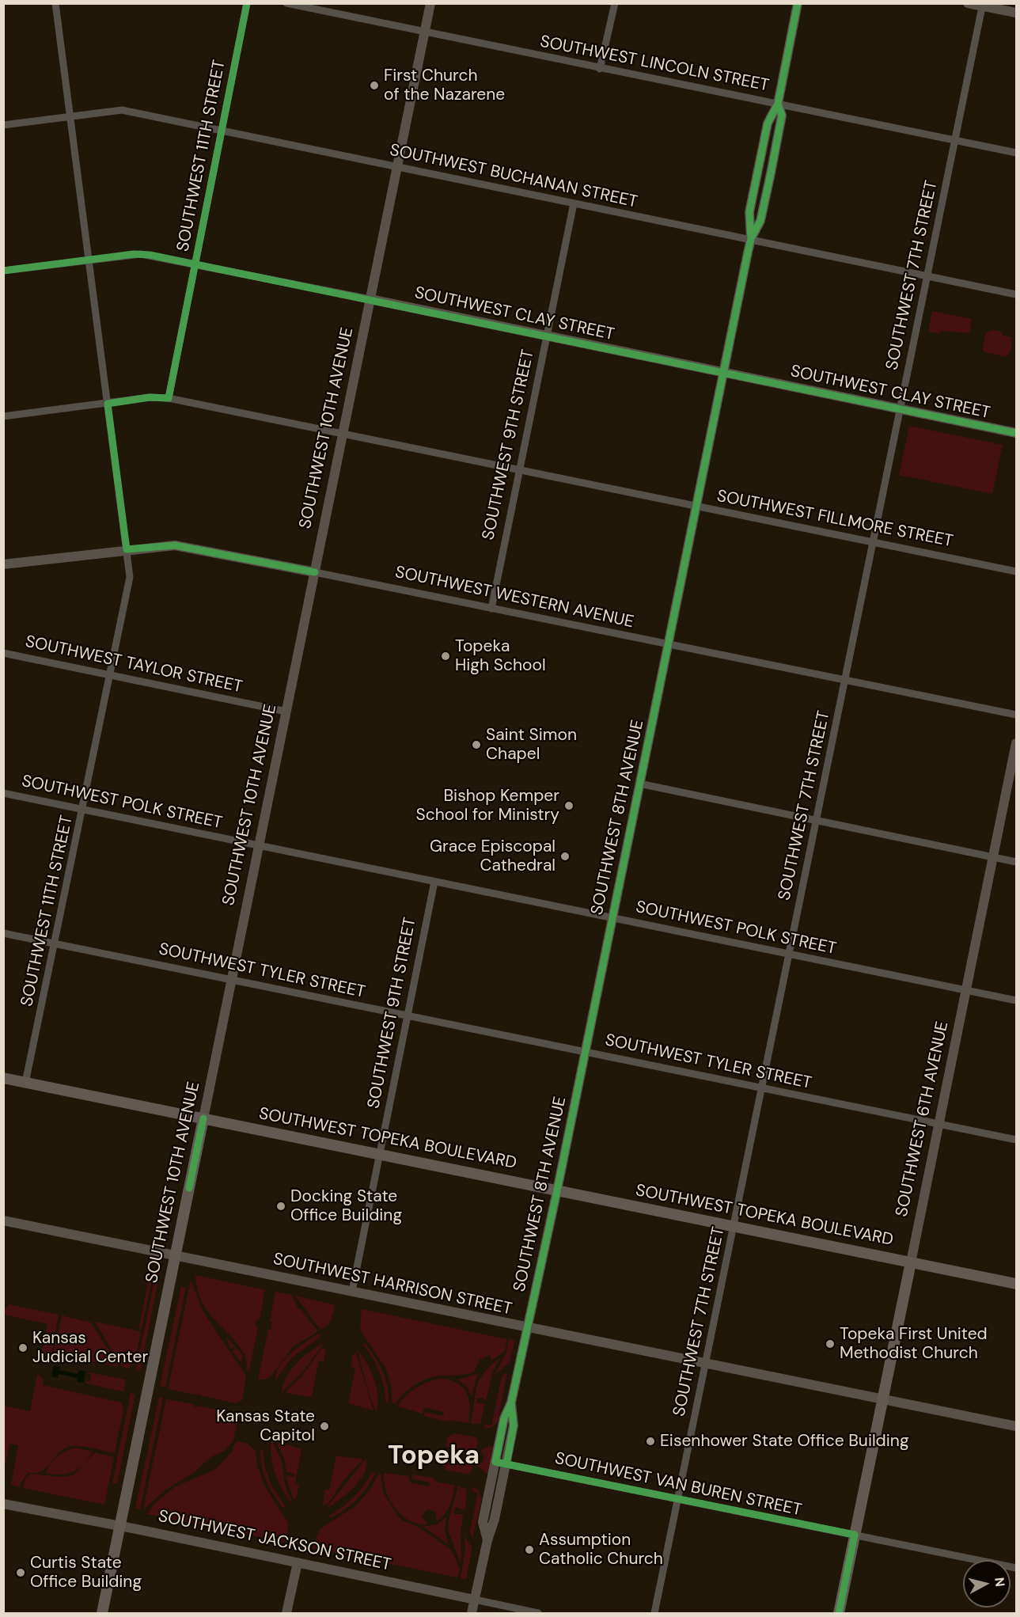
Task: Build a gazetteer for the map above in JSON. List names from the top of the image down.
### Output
{
  "streets": {
    "main road": [
      "SOUTHWEST CLAY STREET",
      "SOUTHWEST 10TH AVENUE",
      "SOUTHWEST WESTERN AVENUE",
      "SOUTHWEST 8TH AVENUE",
      "SOUTHWEST 6TH AVENUE",
      "SOUTHWEST TOPEKA BOULEVARD",
      "SOUTHWEST HARRISON STREET",
      "SOUTHWEST JACKSON STREET"
    ],
    "street": [
      "SOUTHWEST LINCOLN STREET",
      "SOUTHWEST 11TH STREET",
      "SOUTHWEST BUCHANAN STREET",
      "SOUTHWEST 7TH STREET",
      "SOUTHWEST 9TH STREET",
      "SOUTHWEST FILLMORE STREET",
      "SOUTHWEST TAYLOR STREET",
      "SOUTHWEST POLK STREET",
      "SOUTHWEST TYLER STREET",
      "SOUTHWEST VAN BUREN STREET"
    ]
  },
  "crossings": [
    ["SOUTHWEST LINCOLN STREET", "SOUTHWEST 7TH STREET"],
    ["SOUTHWEST LINCOLN STREET", "SOUTHWEST 10TH AVENUE"],
    ["SOUTHWEST LINCOLN STREET", "SOUTHWEST 8TH AVENUE"],
    ["SOUTHWEST 11TH STREET", "SOUTHWEST BUCHANAN STREET"],
    ["SOUTHWEST 11TH STREET", "SOUTHWEST CLAY STREET"],
    ["SOUTHWEST 11TH STREET", "SOUTHWEST FILLMORE STREET"],
    ["SOUTHWEST 11TH STREET", "SOUTHWEST WESTERN AVENUE"],
    ["SOUTHWEST 11TH STREET", "SOUTHWEST TAYLOR STREET"],
    ["SOUTHWEST 11TH STREET", "SOUTHWEST POLK STREET"],
    ["SOUTHWEST 11TH STREET", "SOUTHWEST TYLER STREET"],
    ["SOUTHWEST 11TH STREET", "SOUTHWEST TOPEKA BOULEVARD"],
    ["SOUTHWEST BUCHANAN STREET", "SOUTHWEST 7TH STREET"],
    ["SOUTHWEST BUCHANAN STREET", "SOUTHWEST 10TH AVENUE"],
    ["SOUTHWEST BUCHANAN STREET", "SOUTHWEST 9TH STREET"],
    ["SOUTHWEST BUCHANAN STREET", "SOUTHWEST 8TH AVENUE"],
    ["SOUTHWEST 7TH STREET", "SOUTHWEST CLAY STREET"],
    ["SOUTHWEST 7TH STREET", "SOUTHWEST FILLMORE STREET"],
    ["SOUTHWEST 7TH STREET", "SOUTHWEST WESTERN AVENUE"],
    ["SOUTHWEST 7TH STREET", "SOUTHWEST POLK STREET"],
    ["SOUTHWEST 7TH STREET", "SOUTHWEST TYLER STREET"],
    ["SOUTHWEST 7TH STREET", "SOUTHWEST TOPEKA BOULEVARD"],
    ["SOUTHWEST 7TH STREET", "SOUTHWEST HARRISON STREET"],
    ["SOUTHWEST 7TH STREET", "SOUTHWEST VAN BUREN STREET"],
    ["SOUTHWEST CLAY STREET", "SOUTHWEST 10TH AVENUE"],
    ["SOUTHWEST CLAY STREET", "SOUTHWEST 9TH STREET"],
    ["SOUTHWEST CLAY STREET", "SOUTHWEST 8TH AVENUE"],
    ["SOUTHWEST 10TH AVENUE", "SOUTHWEST FILLMORE STREET"],
    ["SOUTHWEST 10TH AVENUE", "SOUTHWEST WESTERN AVENUE"],
    ["SOUTHWEST 10TH AVENUE", "SOUTHWEST TAYLOR STREET"],
    ["SOUTHWEST 10TH AVENUE", "SOUTHWEST POLK STREET"],
    ["SOUTHWEST 10TH AVENUE", "SOUTHWEST TYLER STREET"],
    ["SOUTHWEST 10TH AVENUE", "SOUTHWEST TOPEKA BOULEVARD"],
    ["SOUTHWEST 10TH AVENUE", "SOUTHWEST HARRISON STREET"],
    ["SOUTHWEST 10TH AVENUE", "SOUTHWEST JACKSON STREET"],
    ["SOUTHWEST 9TH STREET", "SOUTHWEST FILLMORE STREET"],
    ["SOUTHWEST 9TH STREET", "SOUTHWEST WESTERN AVENUE"],
    ["SOUTHWEST 9TH STREET", "SOUTHWEST POLK STREET"],
    ["SOUTHWEST 9TH STREET", "SOUTHWEST TYLER STREET"],
    ["SOUTHWEST 9TH STREET", "SOUTHWEST TOPEKA BOULEVARD"],
    ["SOUTHWEST 9TH STREET", "SOUTHWEST HARRISON STREET"],
    ["SOUTHWEST FILLMORE STREET", "SOUTHWEST 8TH AVENUE"],
    ["SOUTHWEST WESTERN AVENUE", "SOUTHWEST 8TH AVENUE"],
    ["SOUTHWEST POLK STREET", "SOUTHWEST 8TH AVENUE"],
    ["SOUTHWEST POLK STREET", "SOUTHWEST 6TH AVENUE"],
    ["SOUTHWEST 8TH AVENUE", "SOUTHWEST TYLER STREET"],
    ["SOUTHWEST 8TH AVENUE", "SOUTHWEST TOPEKA BOULEVARD"],
    ["SOUTHWEST 8TH AVENUE", "SOUTHWEST HARRISON STREET"],
    ["SOUTHWEST 8TH AVENUE", "SOUTHWEST VAN BUREN STREET"],
    ["SOUTHWEST 8TH AVENUE", "SOUTHWEST JACKSON STREET"],
    ["SOUTHWEST TYLER STREET", "SOUTHWEST 6TH AVENUE"],
    ["SOUTHWEST 6TH AVENUE", "SOUTHWEST TOPEKA BOULEVARD"],
    ["SOUTHWEST 6TH AVENUE", "SOUTHWEST HARRISON STREET"],
    ["SOUTHWEST 6TH AVENUE", "SOUTHWEST VAN BUREN STREET"]
  ],
  "districts": ["Topeka"],
  "places": [
    "First Church of the Nazarene",
    "Topeka High School",
    "Saint Simon Chapel",
    "Bishop Kemper School for Ministry",
    "Grace Episcopal Cathedral",
    "Docking State Office Building",
    "Topeka First United Methodist Church",
    "Kansas Judicial Center",
    "Kansas State Capitol",
    "Eisenhower State Office Building",
    "Assumption Catholic Church",
    "Curtis State Office Building"
  ],
  "north": "right"
}
